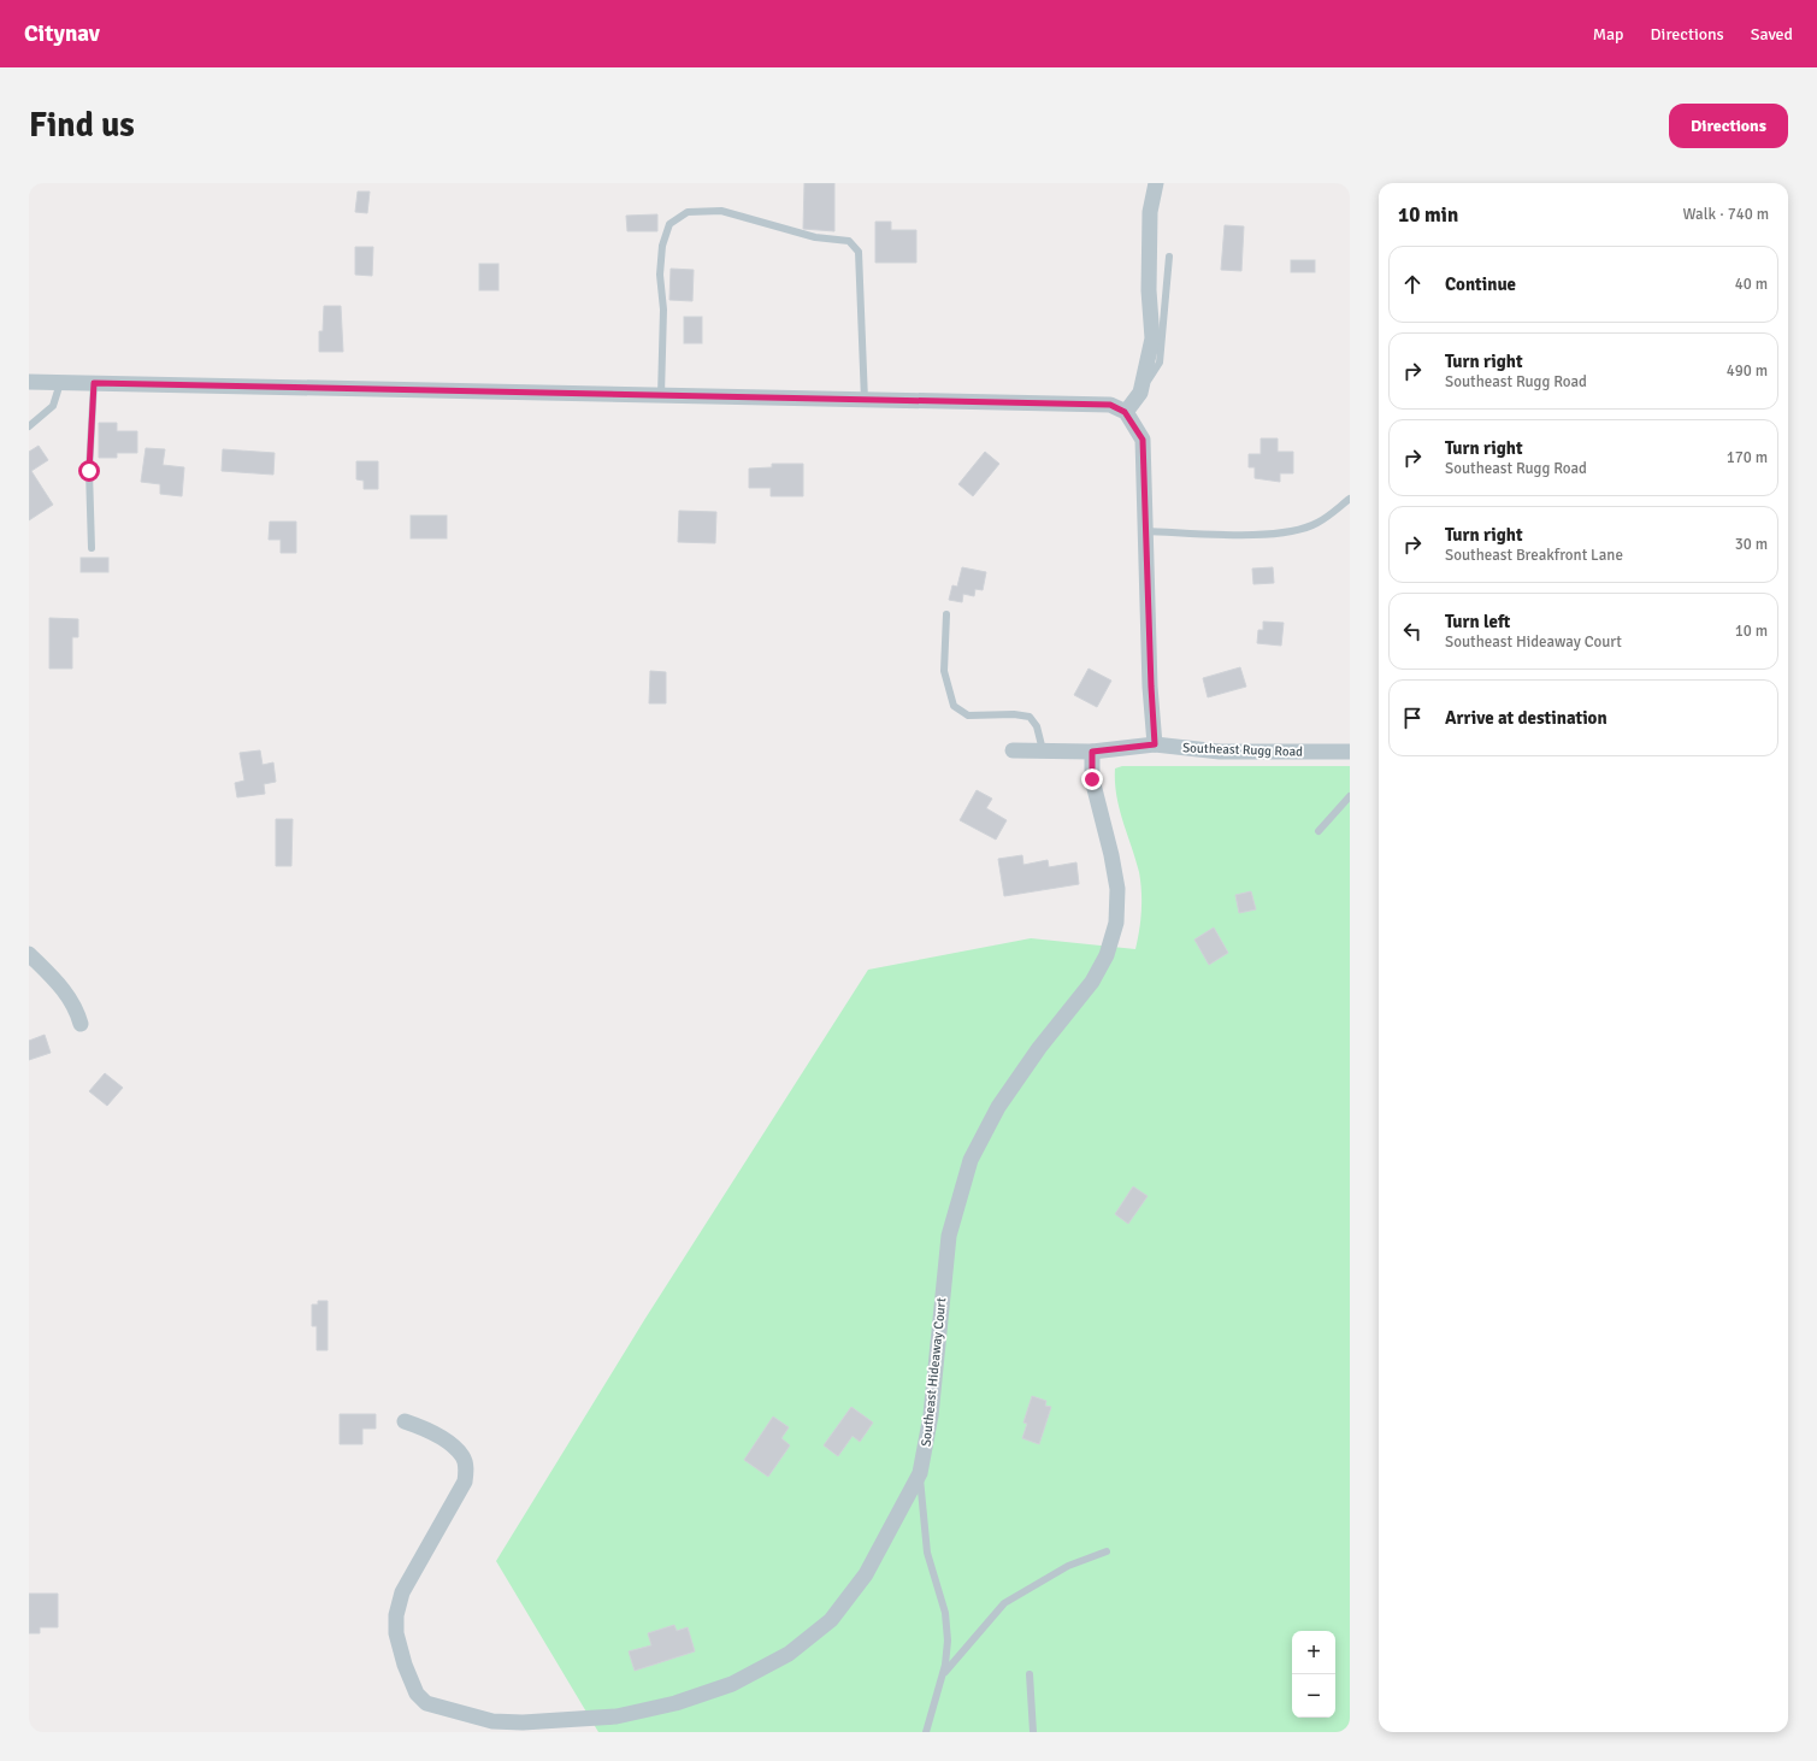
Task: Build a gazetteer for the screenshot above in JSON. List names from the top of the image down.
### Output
{
  "streets": {
    "street": ["Southeast Rugg Road", "Southeast Hideaway Court"]
  },
  "crossings": [
    ["Southeast Rugg Road", "Southeast Hideaway Court"]
  ],
  "page": {
    "header": "Citynav",
    "nav": ["Map", "Directions", "Saved"],
    "buttons": "Directions",
    "title": "Find us",
    "heading": ["10 min", "Walk · 740 m"],
    "list": [
      ["Continue", "40 m"],
      ["Turn right", "Southeast Rugg Road", "490 m"],
      ["Turn right", "Southeast Rugg Road", "170 m"],
      ["Turn right", "Southeast Breakfront Lane", "30 m"],
      ["Turn left", "Southeast Hideaway Court", "10 m"],
      "Arrive at destination"
    ],
    "map_buttons": ["+", "−"]
  }
}
